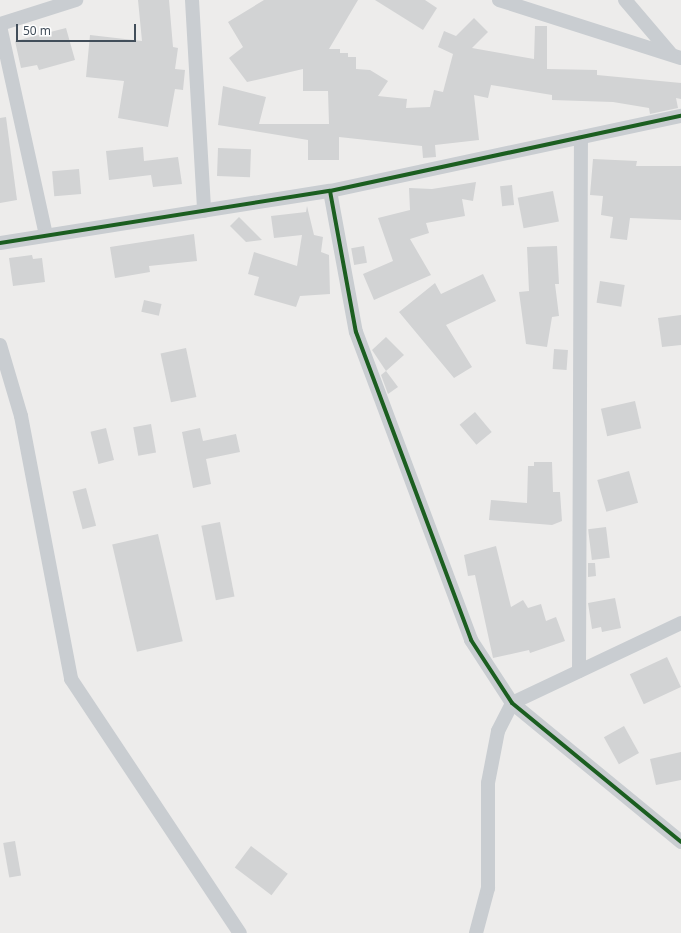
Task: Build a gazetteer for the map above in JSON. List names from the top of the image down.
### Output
{
  "scale_bar": "50 m"
}
